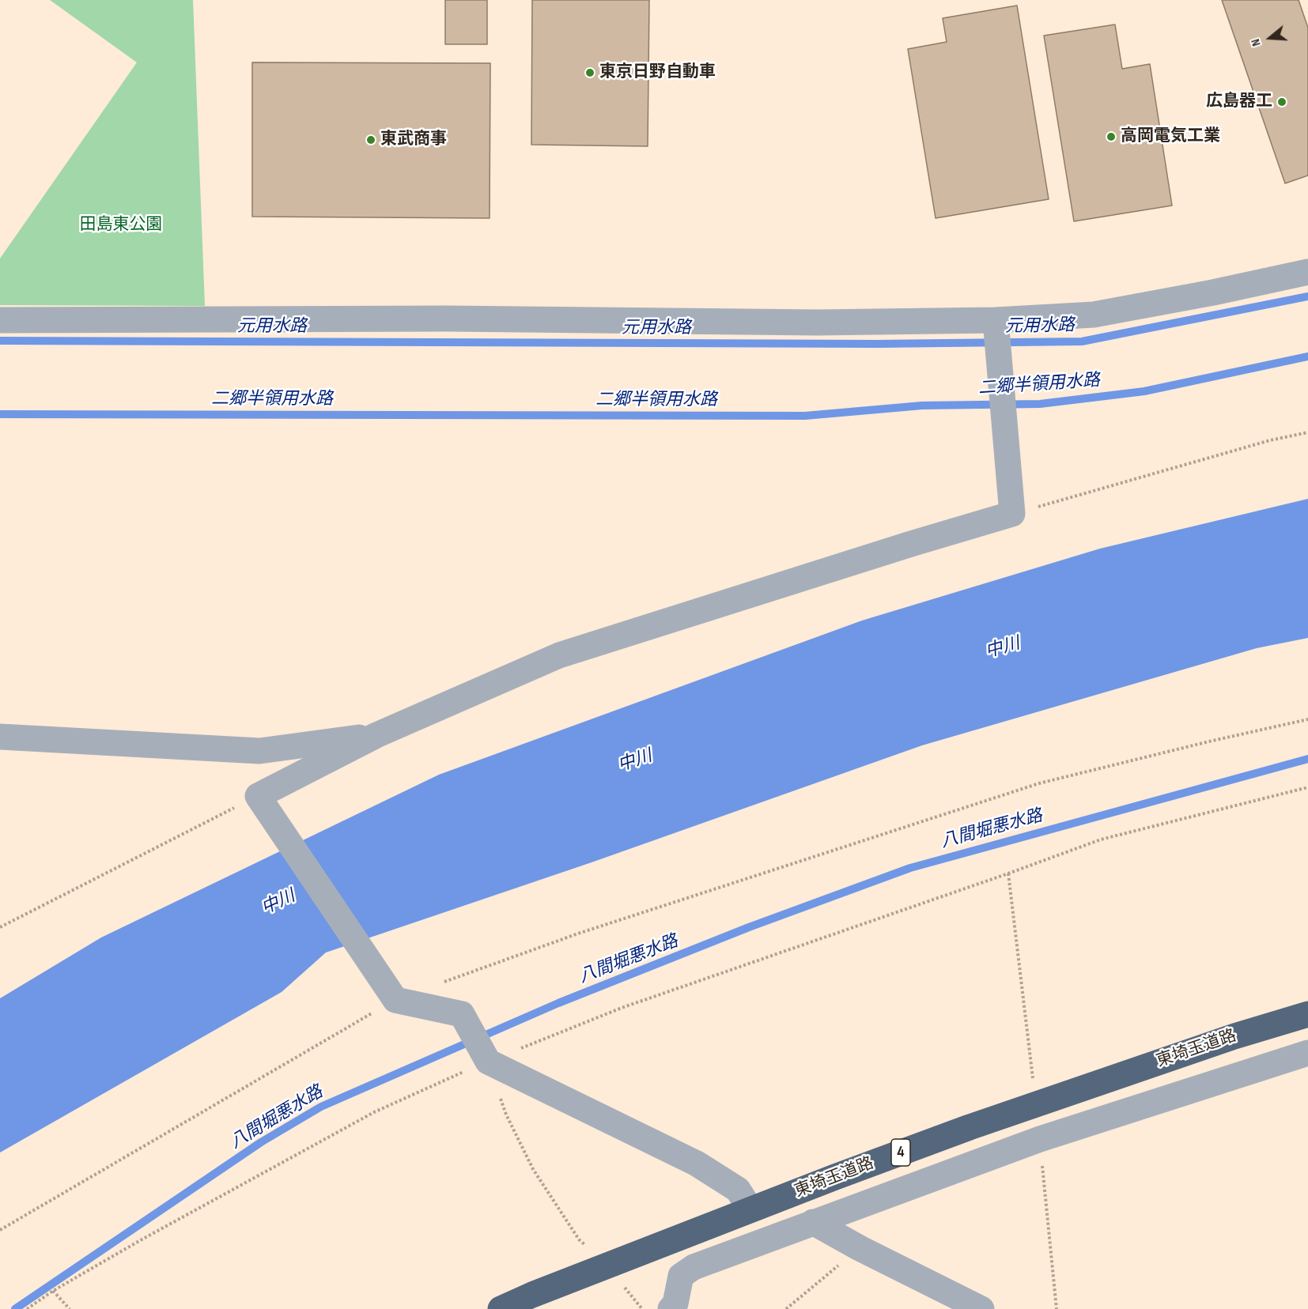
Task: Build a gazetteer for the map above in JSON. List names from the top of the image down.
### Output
{
  "streets": {
    "highway": ["東埼玉道路", "4"]
  },
  "water": [
    "元用水路",
    "二郷半領用水路",
    "中川",
    "八間堀悪水路"
  ],
  "parks": ["田島東公園"],
  "places": [
    "東京日野自動車",
    "広島器工",
    "高岡電気工業",
    "東武商事"
  ],
  "north": "left"
}
